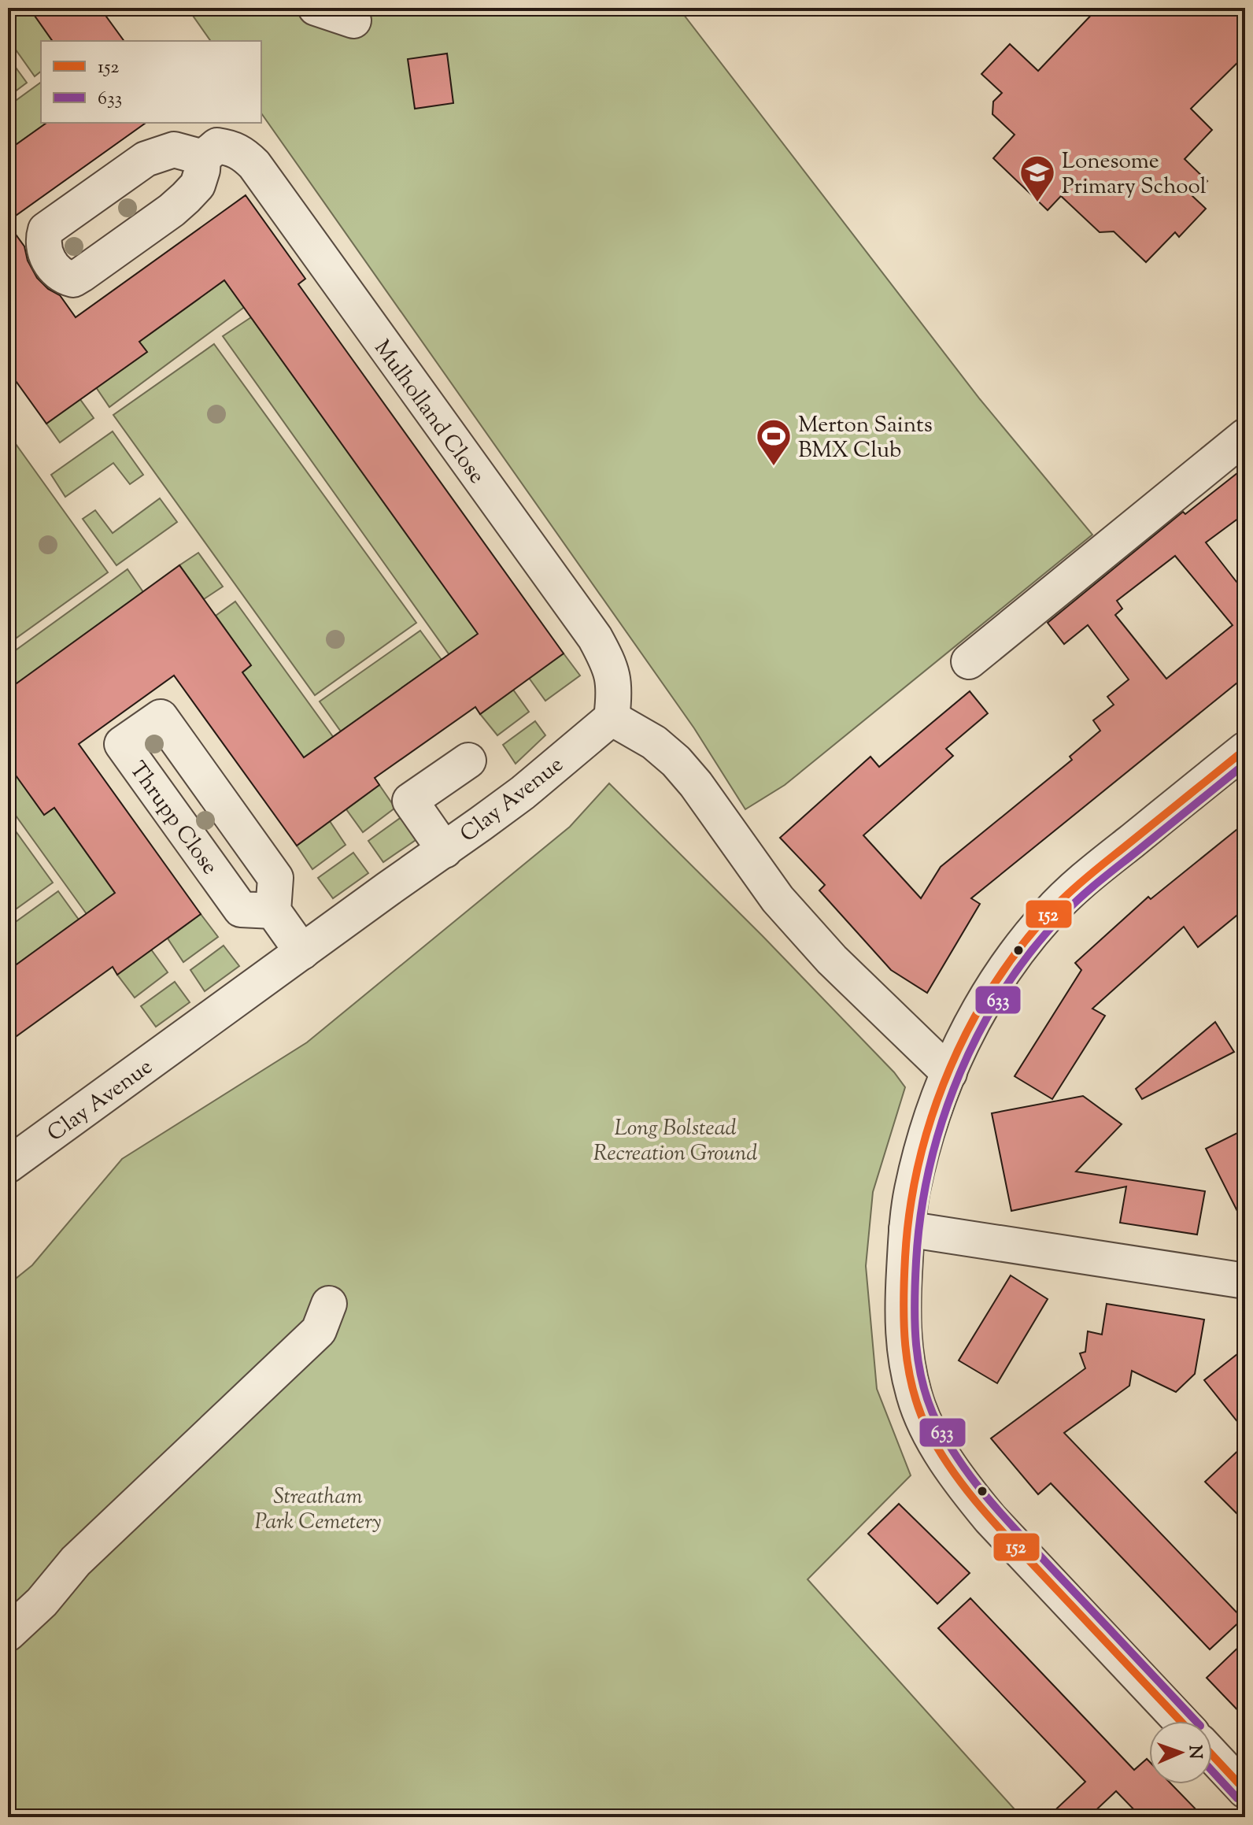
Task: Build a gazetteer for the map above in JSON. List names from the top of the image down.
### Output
{
  "streets": {
    "street": ["Mulholland Close", "Clay Avenue", "Thrupp Close"]
  },
  "crossings": [
    ["Mulholland Close", "Clay Avenue"]
  ],
  "parks": ["Long Bolstead Recreation Ground", "Streatham Park Cemetery"],
  "places": {
    "school or university": ["Lonesome Primary School"],
    "sports": ["Merton Saints BMX Club"]
  },
  "lines": ["transit line 152", "transit line 633"],
  "legend": ["152", "633"],
  "north": "right"
}
